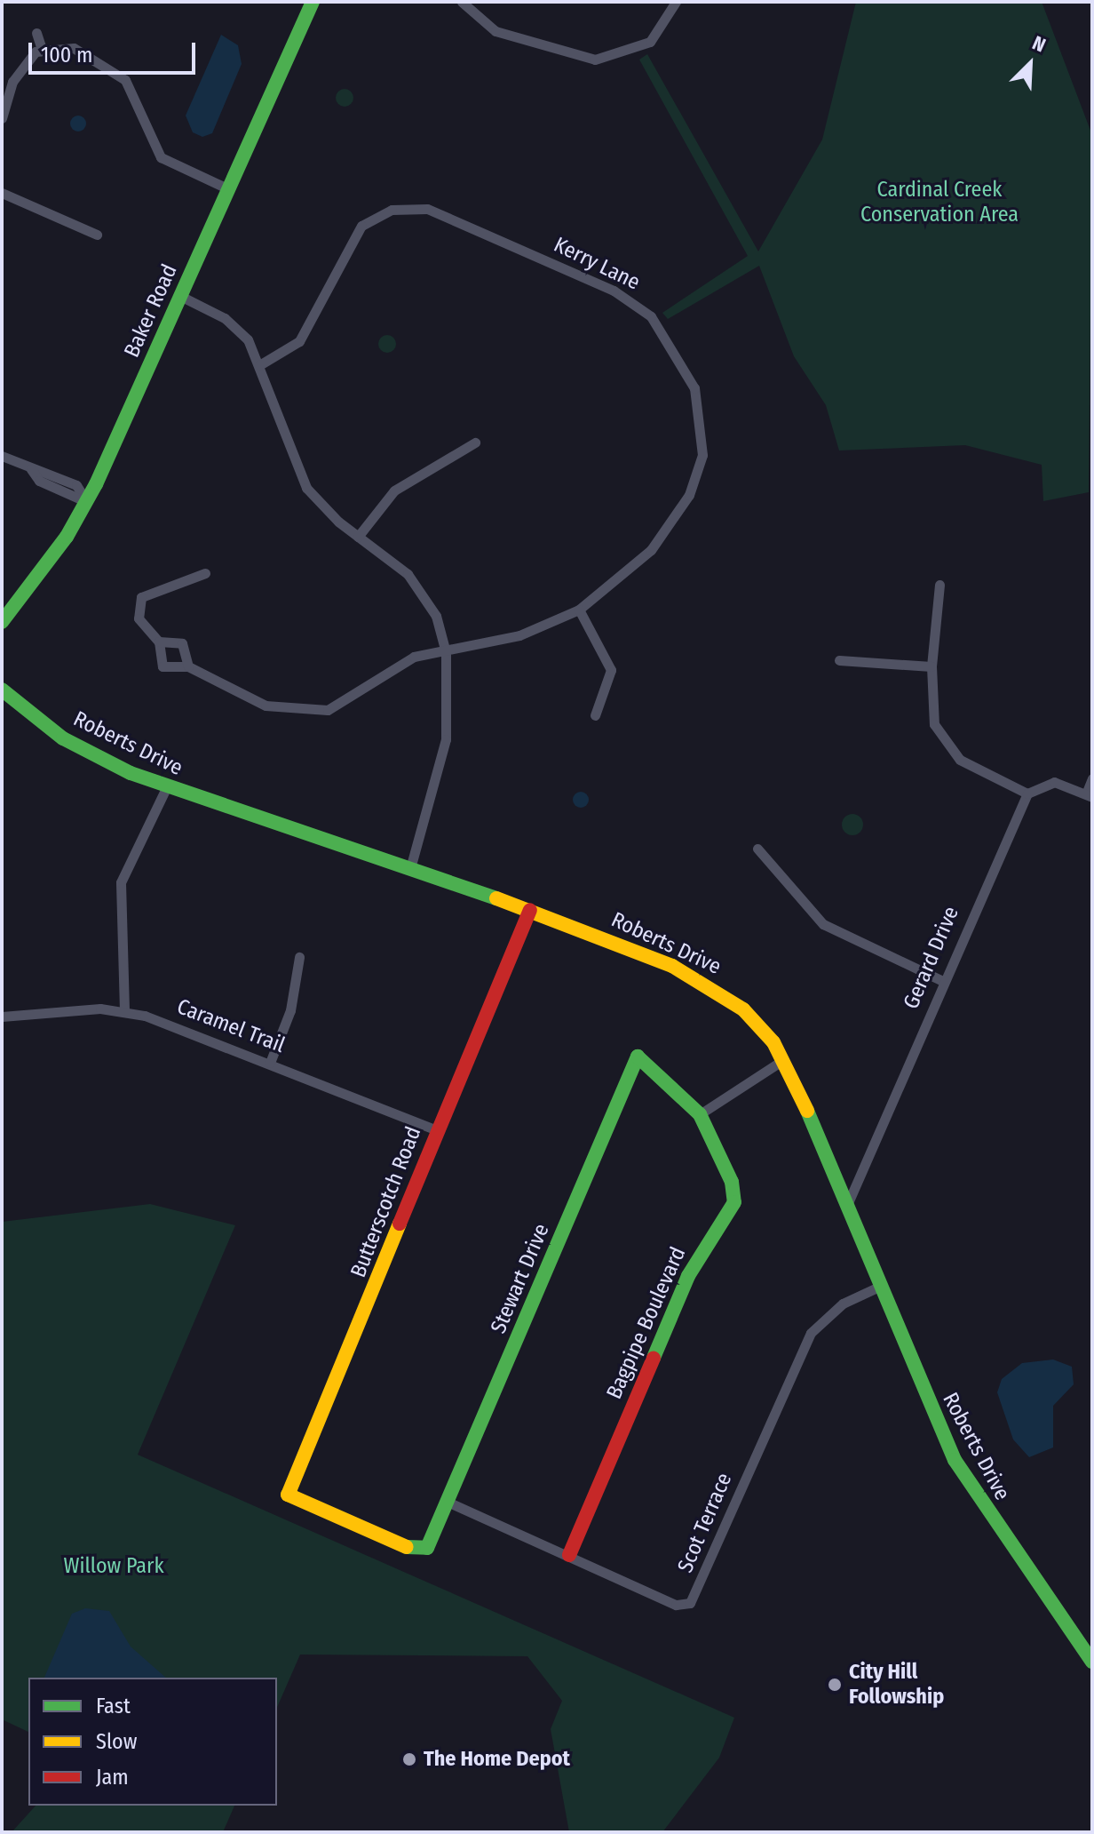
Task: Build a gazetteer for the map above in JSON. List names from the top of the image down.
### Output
{
  "streets": {
    "street": [
      "Kerry Lane",
      "Baker Road",
      "Roberts Drive",
      "Gerard Drive",
      "Caramel Trail",
      "Butterscotch Road",
      "Stewart Drive",
      "Bagpipe Boulevard",
      "Scot Terrace"
    ]
  },
  "crossings": [
    ["Roberts Drive", "Gerard Drive"],
    ["Roberts Drive", "Butterscotch Road"],
    ["Roberts Drive", "Scot Terrace"],
    ["Caramel Trail", "Butterscotch Road"],
    ["Butterscotch Road", "Stewart Drive"],
    ["Stewart Drive", "Bagpipe Boulevard"],
    ["Stewart Drive", "Scot Terrace"],
    ["Bagpipe Boulevard", "Scot Terrace"]
  ],
  "parks": ["Cardinal Creek Conservation Area", "Willow Park"],
  "places": ["City Hill Followship", "The Home Depot"],
  "legend": ["Fast", "Slow", "Jam"],
  "scale_bar": "100 m",
  "north": "top right"
}
